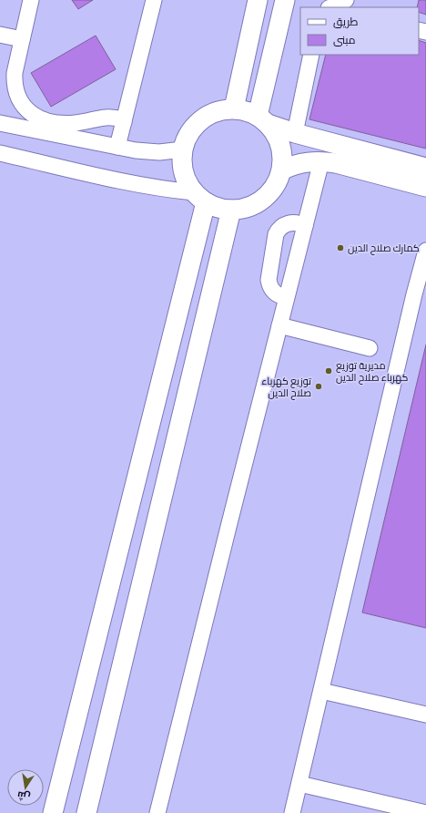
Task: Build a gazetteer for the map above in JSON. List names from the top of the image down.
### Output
{
  "places": ["كمارك صلاح الدين", "مديرية توزيع كهرباء صلاح الدين", "توزيع كهرباء صلاح الدين"],
  "legend": ["طريق", "مبنى"],
  "north": "bottom"
}
